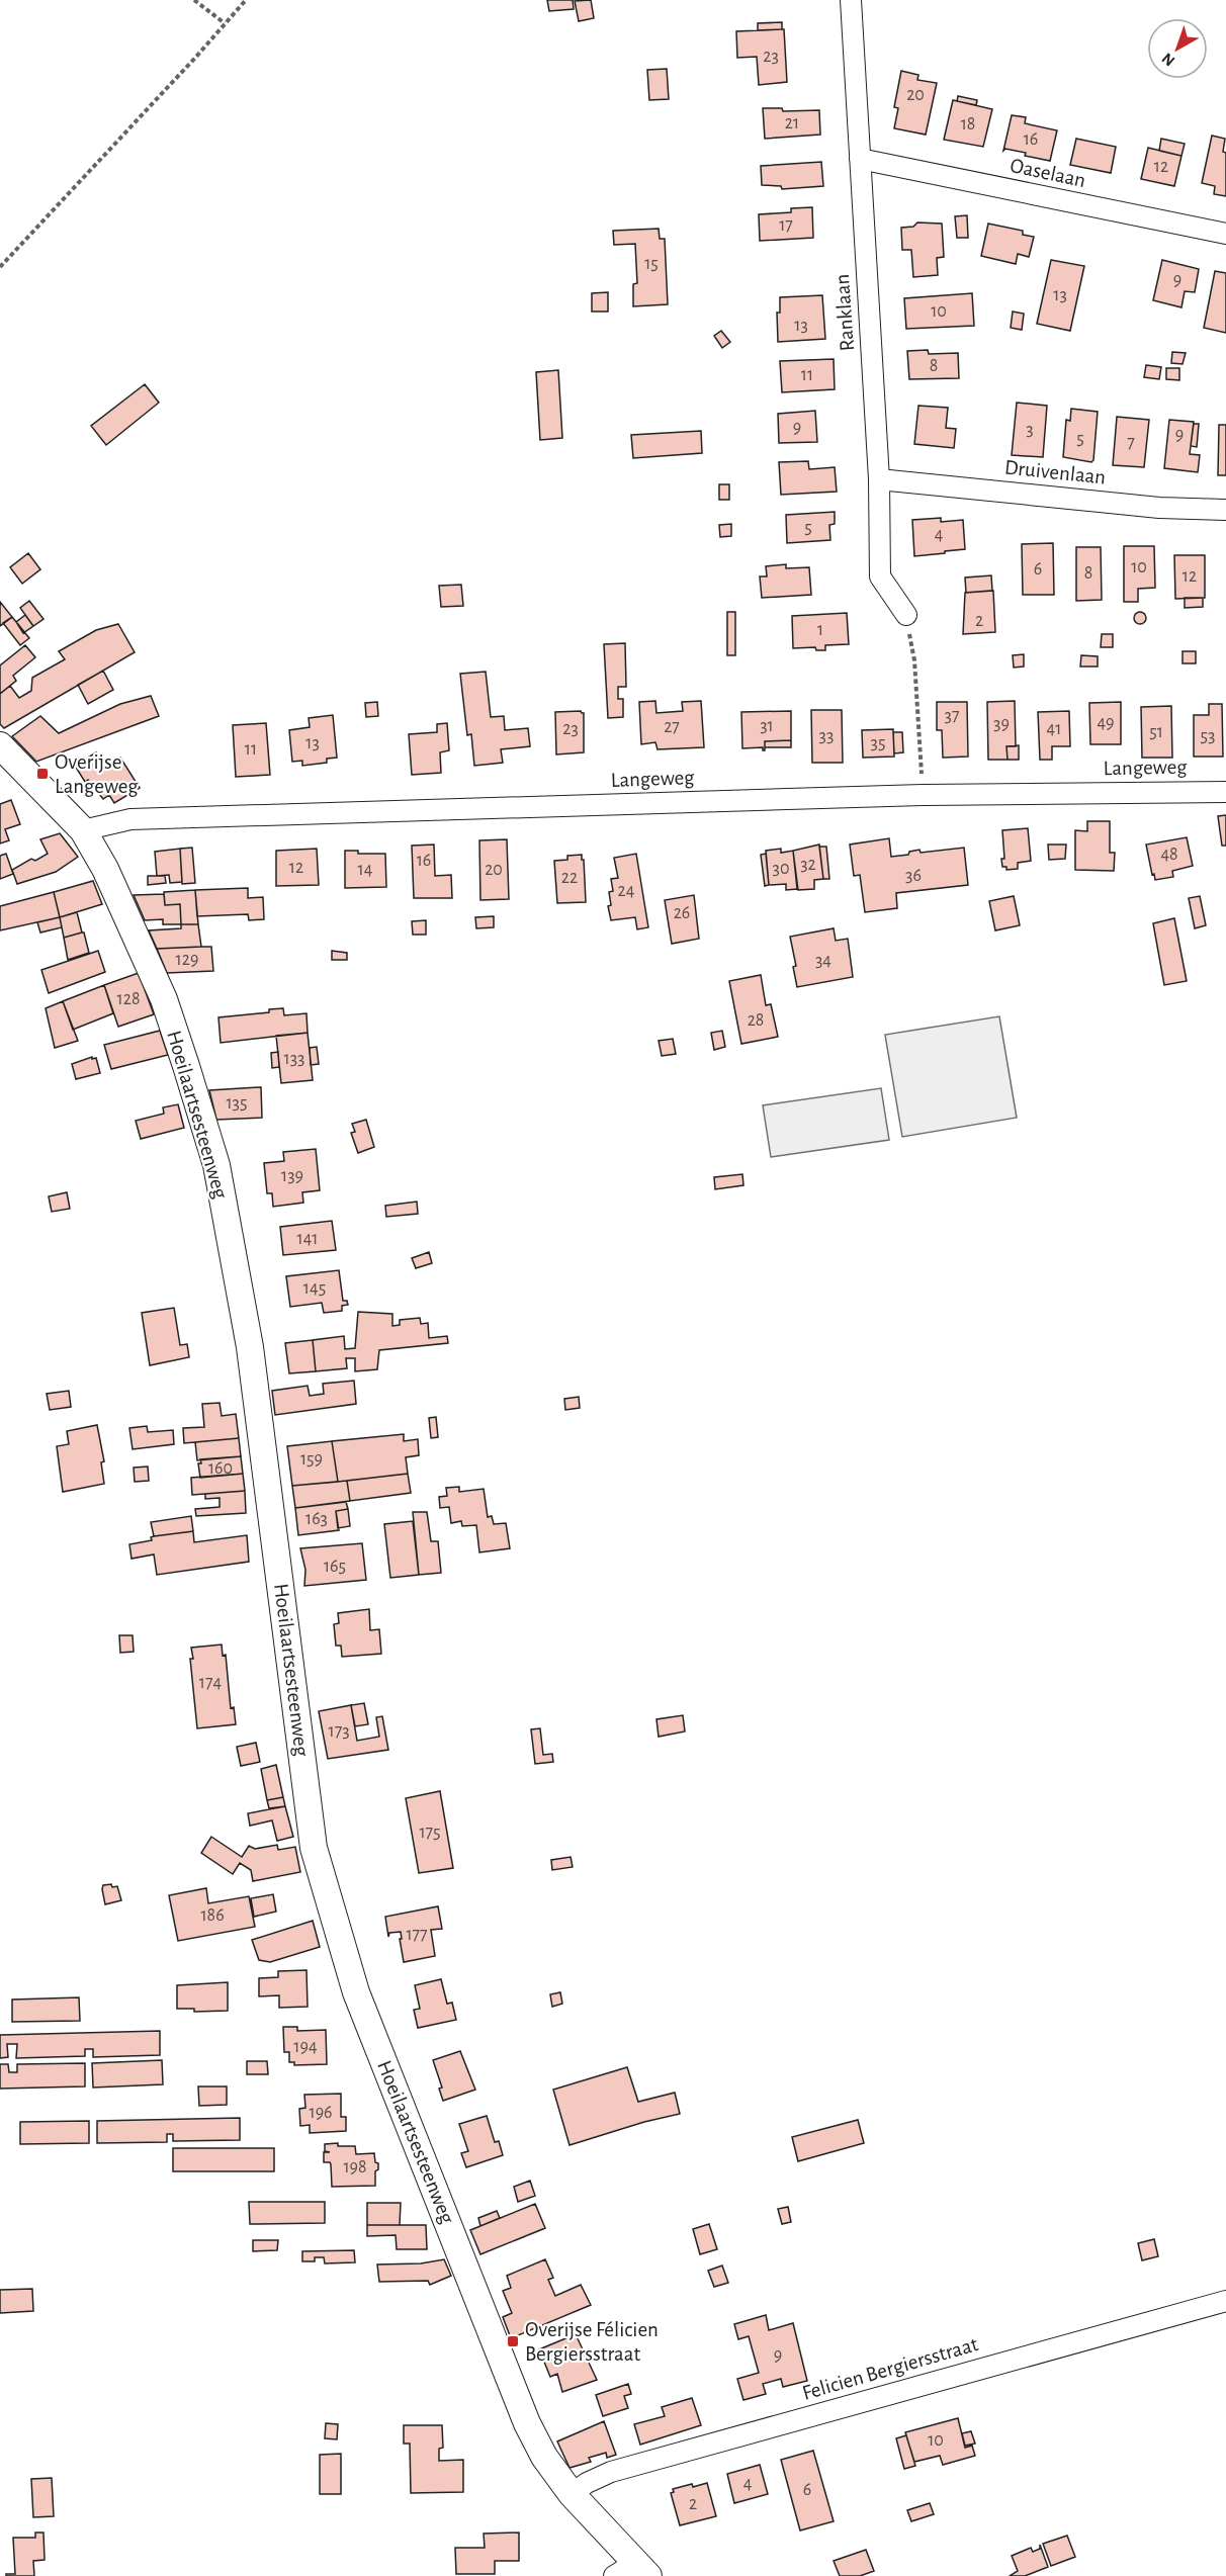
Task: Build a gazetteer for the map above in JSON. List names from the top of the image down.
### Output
{
  "streets": {
    "street": [
      "Oaselaan",
      "Ranklaan",
      "Druivenlaan",
      "Langeweg",
      "Hoeilaartsesteenweg",
      "Felicien Bergiersstraat"
    ]
  },
  "crossings": [
    ["Oaselaan", "Ranklaan"],
    ["Ranklaan", "Druivenlaan"],
    ["Langeweg", "Hoeilaartsesteenweg"],
    ["Hoeilaartsesteenweg", "Felicien Bergiersstraat"]
  ],
  "places": {
    "transit": ["Overijse Langeweg", "Overijse Félicien Bergiersstraat"]
  },
  "house_numbers": [
    "23",
    "20",
    "21",
    "18",
    "16",
    "12",
    "17",
    "15",
    "9",
    "13",
    "10",
    "13",
    "8",
    "11",
    "9",
    "3",
    "9",
    "5",
    "7",
    "5",
    "4",
    "10",
    "6",
    "8",
    "12",
    "2",
    "1",
    "37",
    "49",
    "39",
    "31",
    "27",
    "23",
    "41",
    "51",
    "33",
    "53",
    "13",
    "35",
    "11",
    "48",
    "16",
    "32",
    "12",
    "30",
    "14",
    "20",
    "36",
    "22",
    "24",
    "26",
    "129",
    "34",
    "128",
    "28",
    "133",
    "135",
    "139",
    "141",
    "145",
    "159",
    "160",
    "163",
    "165",
    "174",
    "173",
    "175",
    "186",
    "177",
    "194",
    "196",
    "198",
    "9",
    "10",
    "4",
    "6",
    "2"
  ],
  "north": "bottom left"
}
